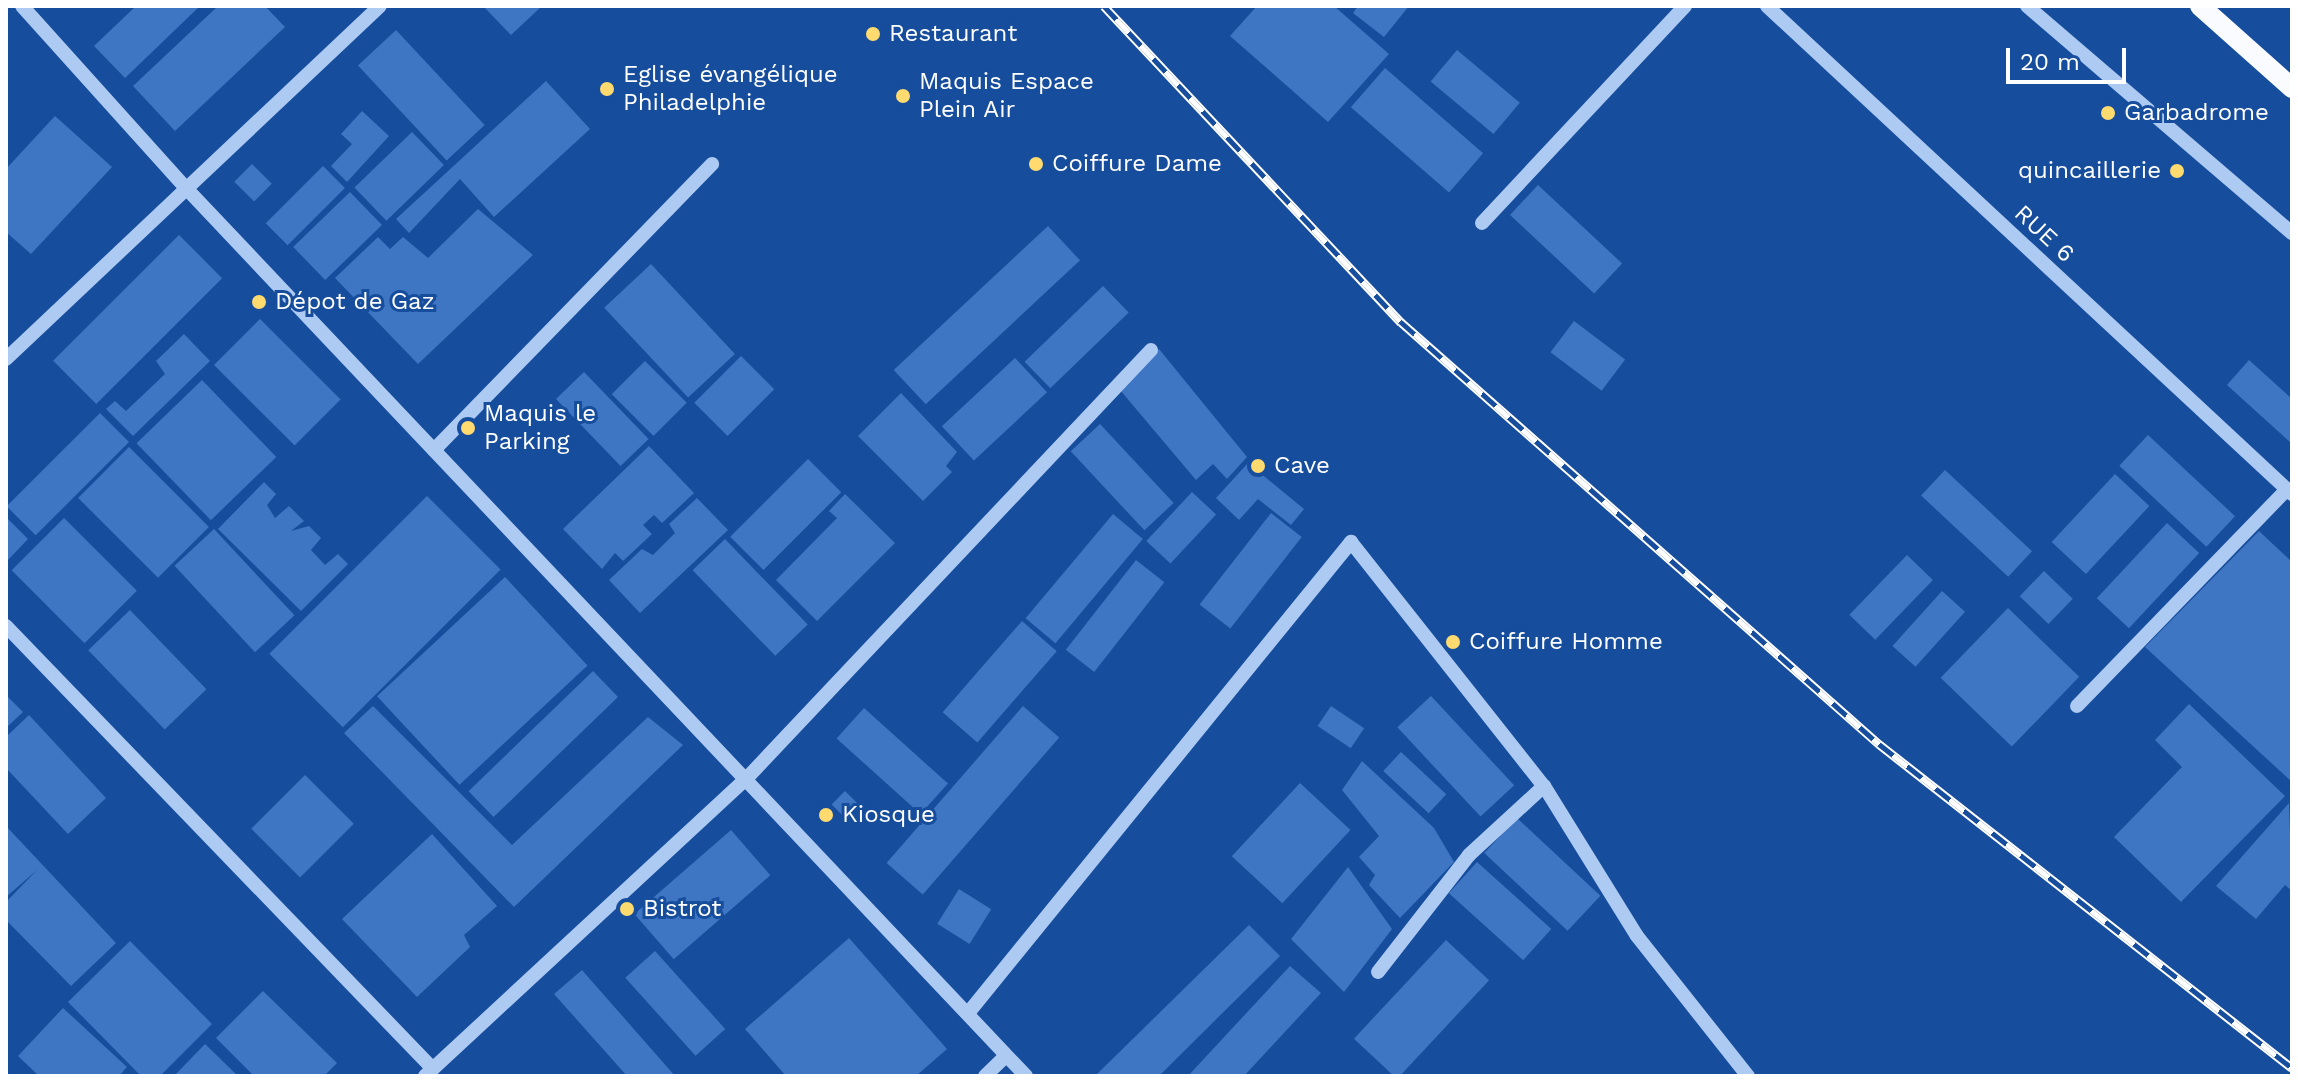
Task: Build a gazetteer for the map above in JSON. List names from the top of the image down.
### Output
{
  "streets": {
    "street": ["RUE 6"]
  },
  "places": [
    "Restaurant",
    "Eglise évangélique Philadelphie",
    "Maquis Espace Plein Air",
    "Garbadrome",
    "Coiffure Dame",
    "quincaillerie",
    "Dépot de Gaz",
    "Maquis le Parking",
    "Cave",
    "Coiffure Homme",
    "Kiosque",
    "Bistrot"
  ],
  "scale_bar": "20 m"
}
